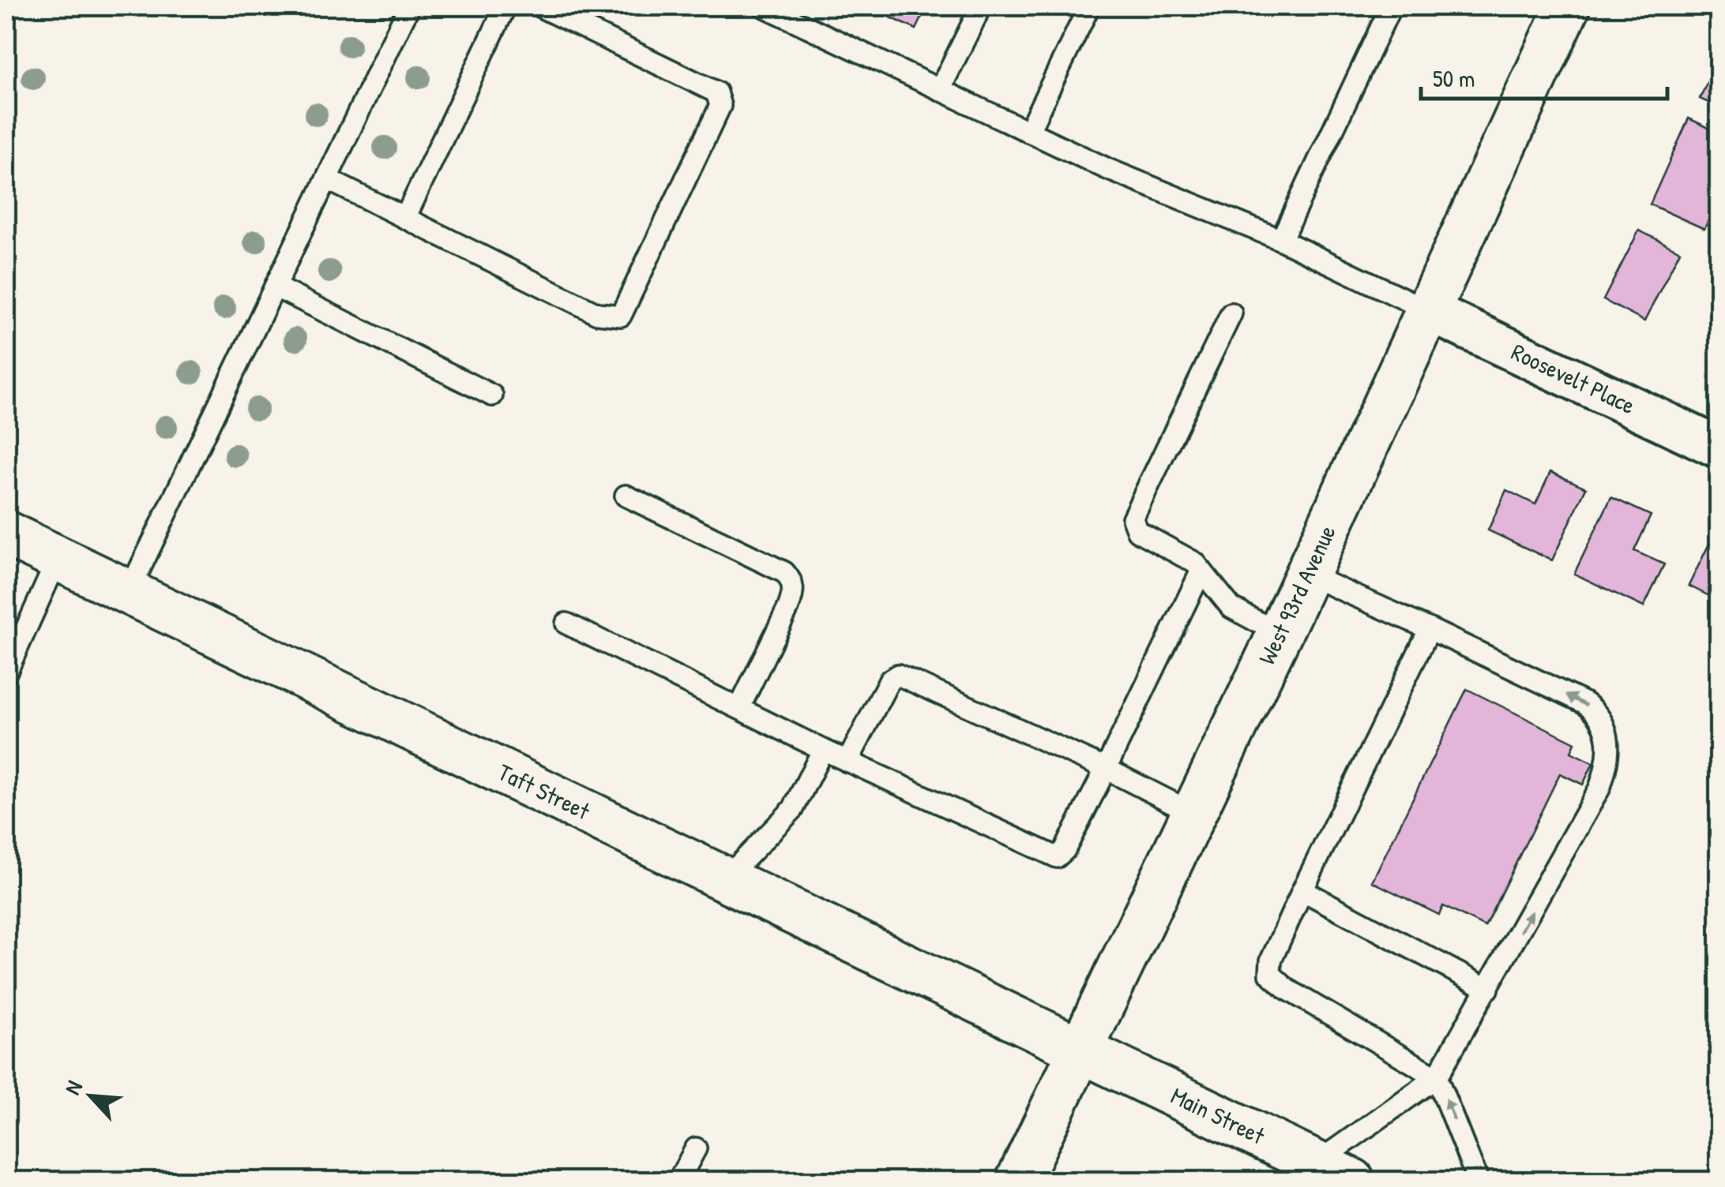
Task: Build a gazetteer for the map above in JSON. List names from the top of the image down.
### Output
{
  "streets": {
    "main road": ["West 93rd Avenue", "Taft Street", "Main Street"],
    "street": ["Roosevelt Place"]
  },
  "crossings": [
    ["Roosevelt Place", "West 93rd Avenue"],
    ["West 93rd Avenue", "Taft Street"],
    ["West 93rd Avenue", "Main Street"],
    ["Taft Street", "Main Street"]
  ],
  "scale_bar": "50 m",
  "north": "top left"
}
